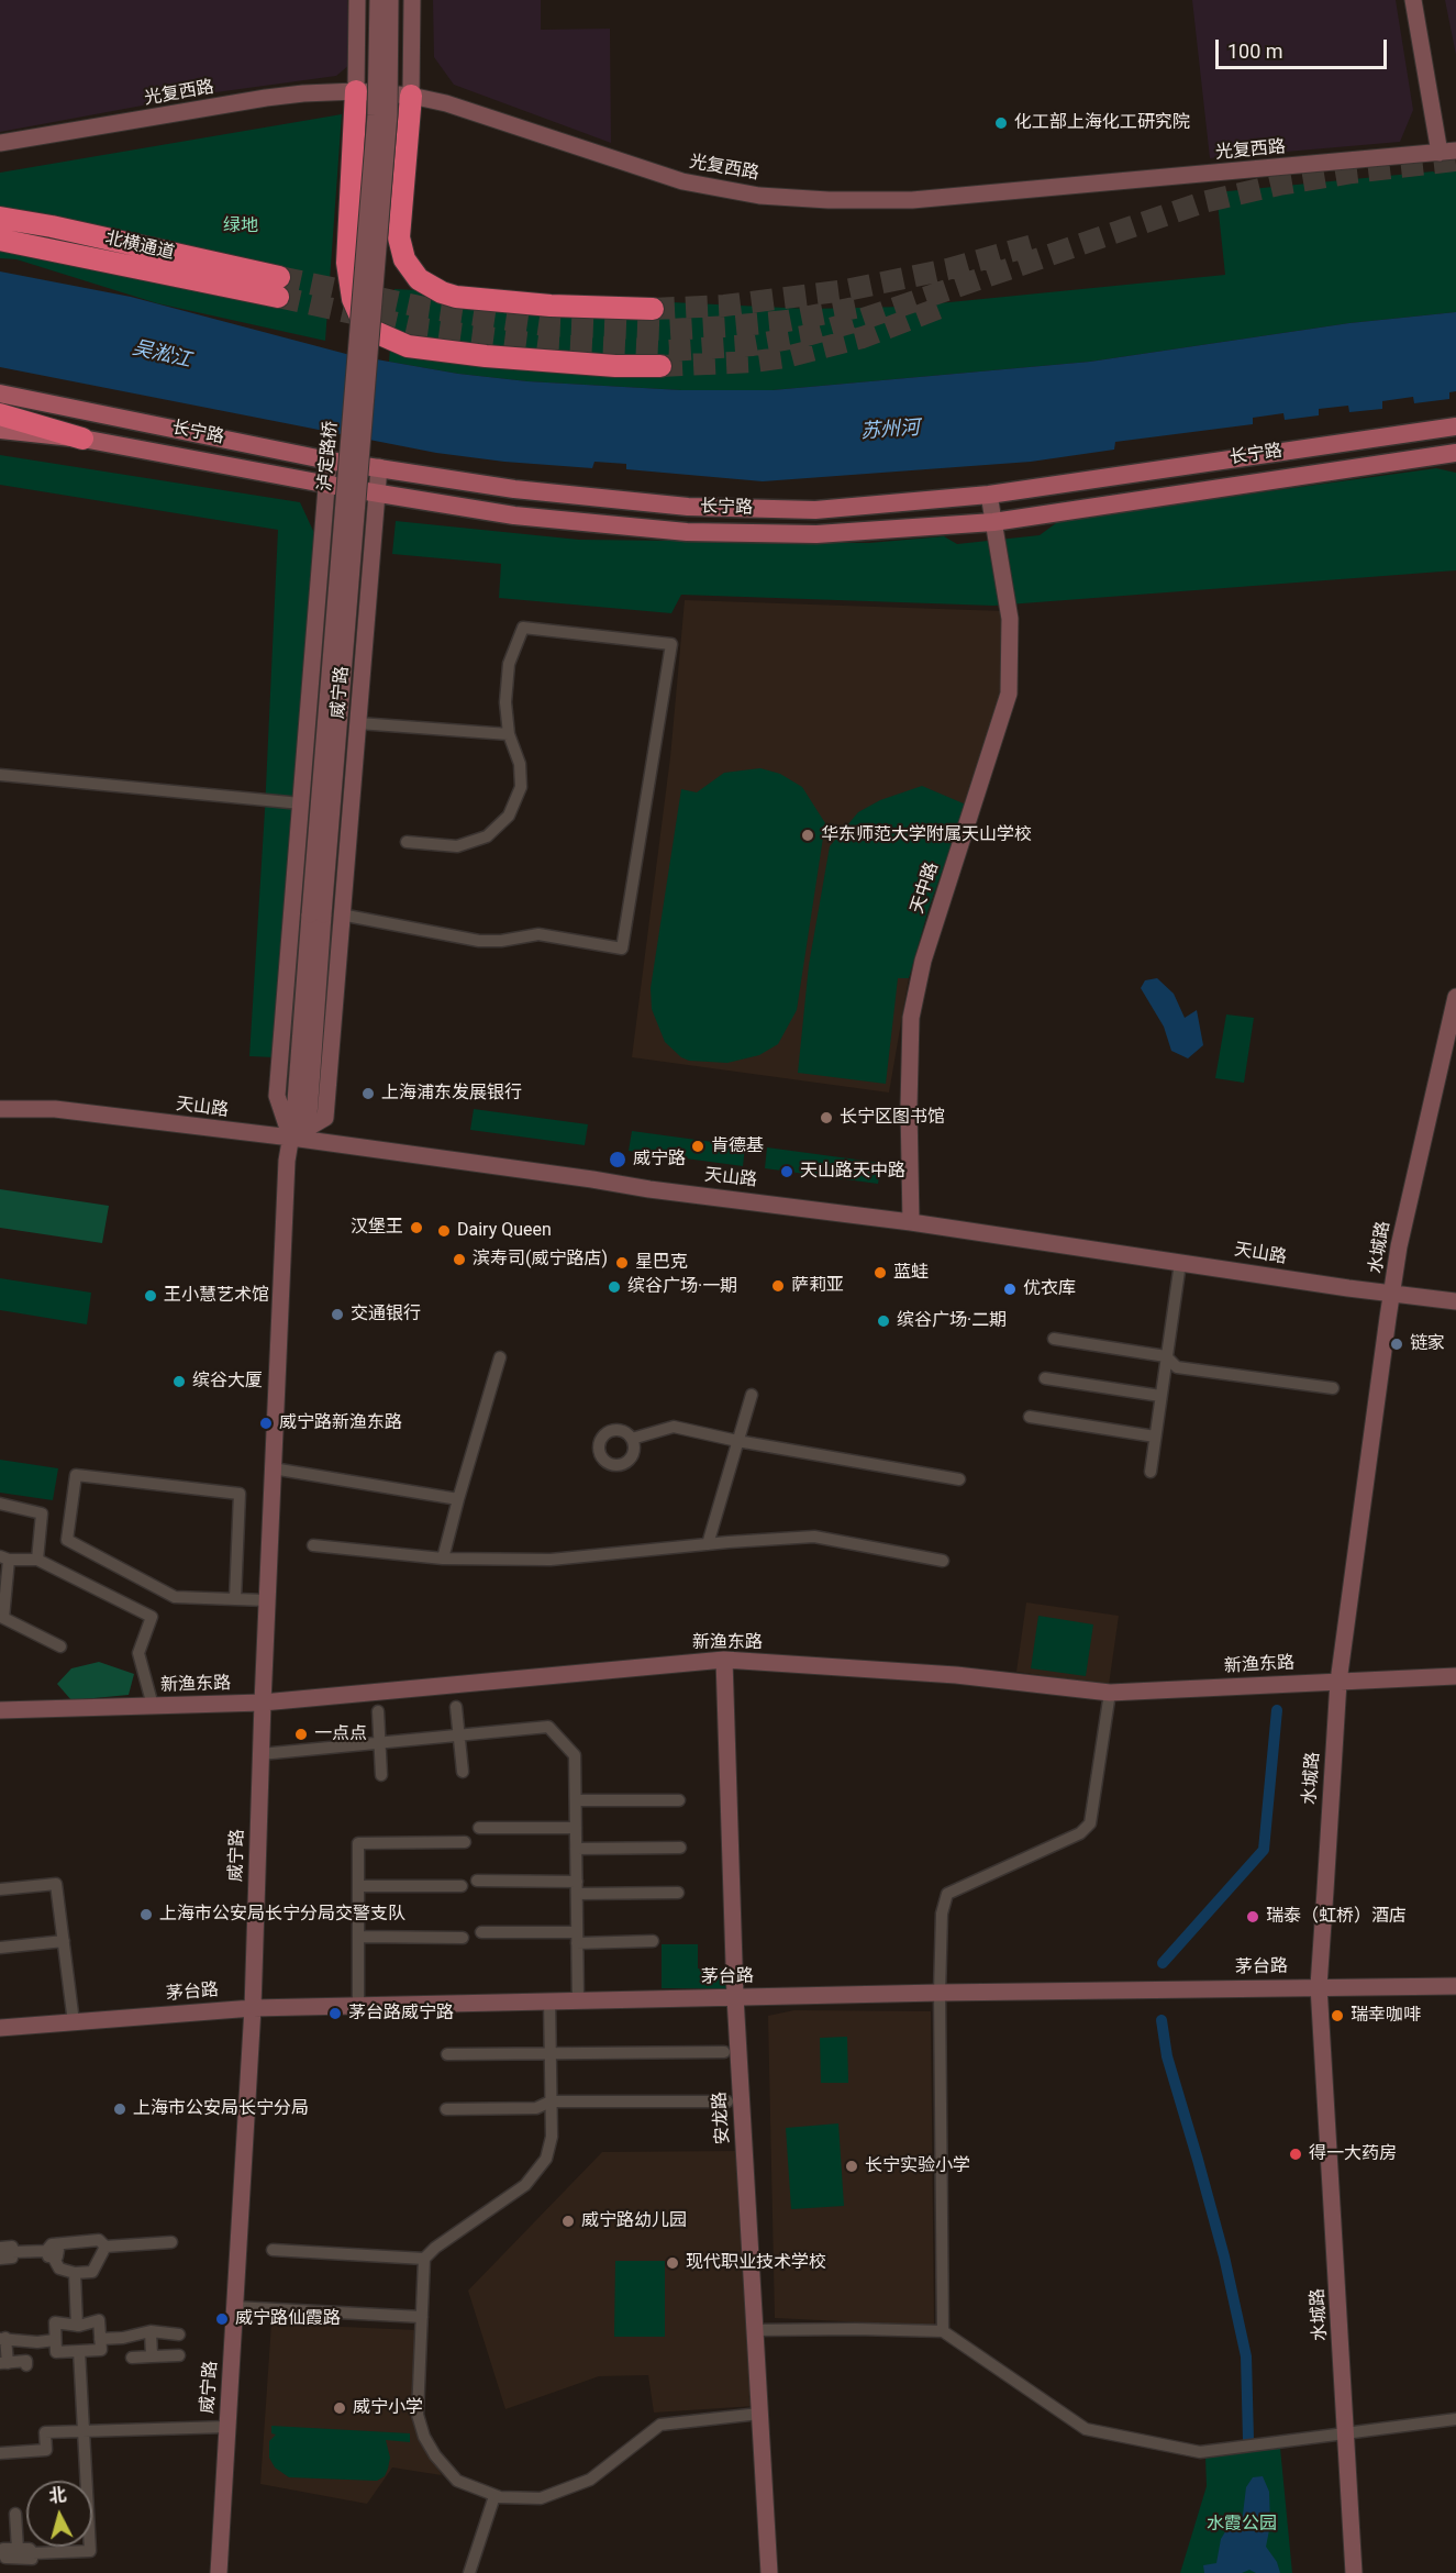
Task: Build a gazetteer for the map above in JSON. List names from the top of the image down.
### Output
{
  "streets": {
    "highway": ["北横通道"],
    "main road": ["长宁路"],
    "street": [
      "光复西路",
      "泸定路桥",
      "威宁路",
      "天中路",
      "天山路",
      "水城路",
      "新渔东路",
      "茅台路",
      "安龙路"
    ]
  },
  "crossings": [
    ["长宁路", "威宁路"],
    ["长宁路", "天中路"],
    ["泸定路桥", "威宁路"],
    ["威宁路", "天山路"],
    ["威宁路", "新渔东路"],
    ["威宁路", "茅台路"],
    ["天中路", "天山路"],
    ["天山路", "水城路"],
    ["水城路", "新渔东路"],
    ["水城路", "茅台路"],
    ["新渔东路", "安龙路"],
    ["茅台路", "安龙路"]
  ],
  "water": ["吴淞江", "苏州河"],
  "parks": ["绿地", "水霞公园"],
  "places": [
    "化工部上海化工研究院",
    "华东师范大学附属天山学校",
    "上海浦东发展银行",
    "长宁区图书馆",
    "肯德基",
    "威宁路",
    "天山路天中路",
    "汉堡王",
    "Dairy Queen",
    "滨寿司(威宁路店)",
    "星巴克",
    "蓝蛙",
    "萨莉亚",
    "缤谷广场·一期",
    "优衣库",
    "王小慧艺术馆",
    "交通银行",
    "缤谷广场·二期",
    "链家",
    "缤谷大厦",
    "威宁路新渔东路",
    "一点点",
    "上海市公安局长宁分局交警支队",
    "瑞泰（虹桥）酒店",
    "茅台路威宁路",
    "瑞幸咖啡",
    "上海市公安局长宁分局",
    "得一大药房",
    "长宁实验小学",
    "威宁路幼儿园",
    "现代职业技术学校",
    "威宁路仙霞路",
    "威宁小学"
  ],
  "scale_bar": "100 m",
  "north": "top"
}
